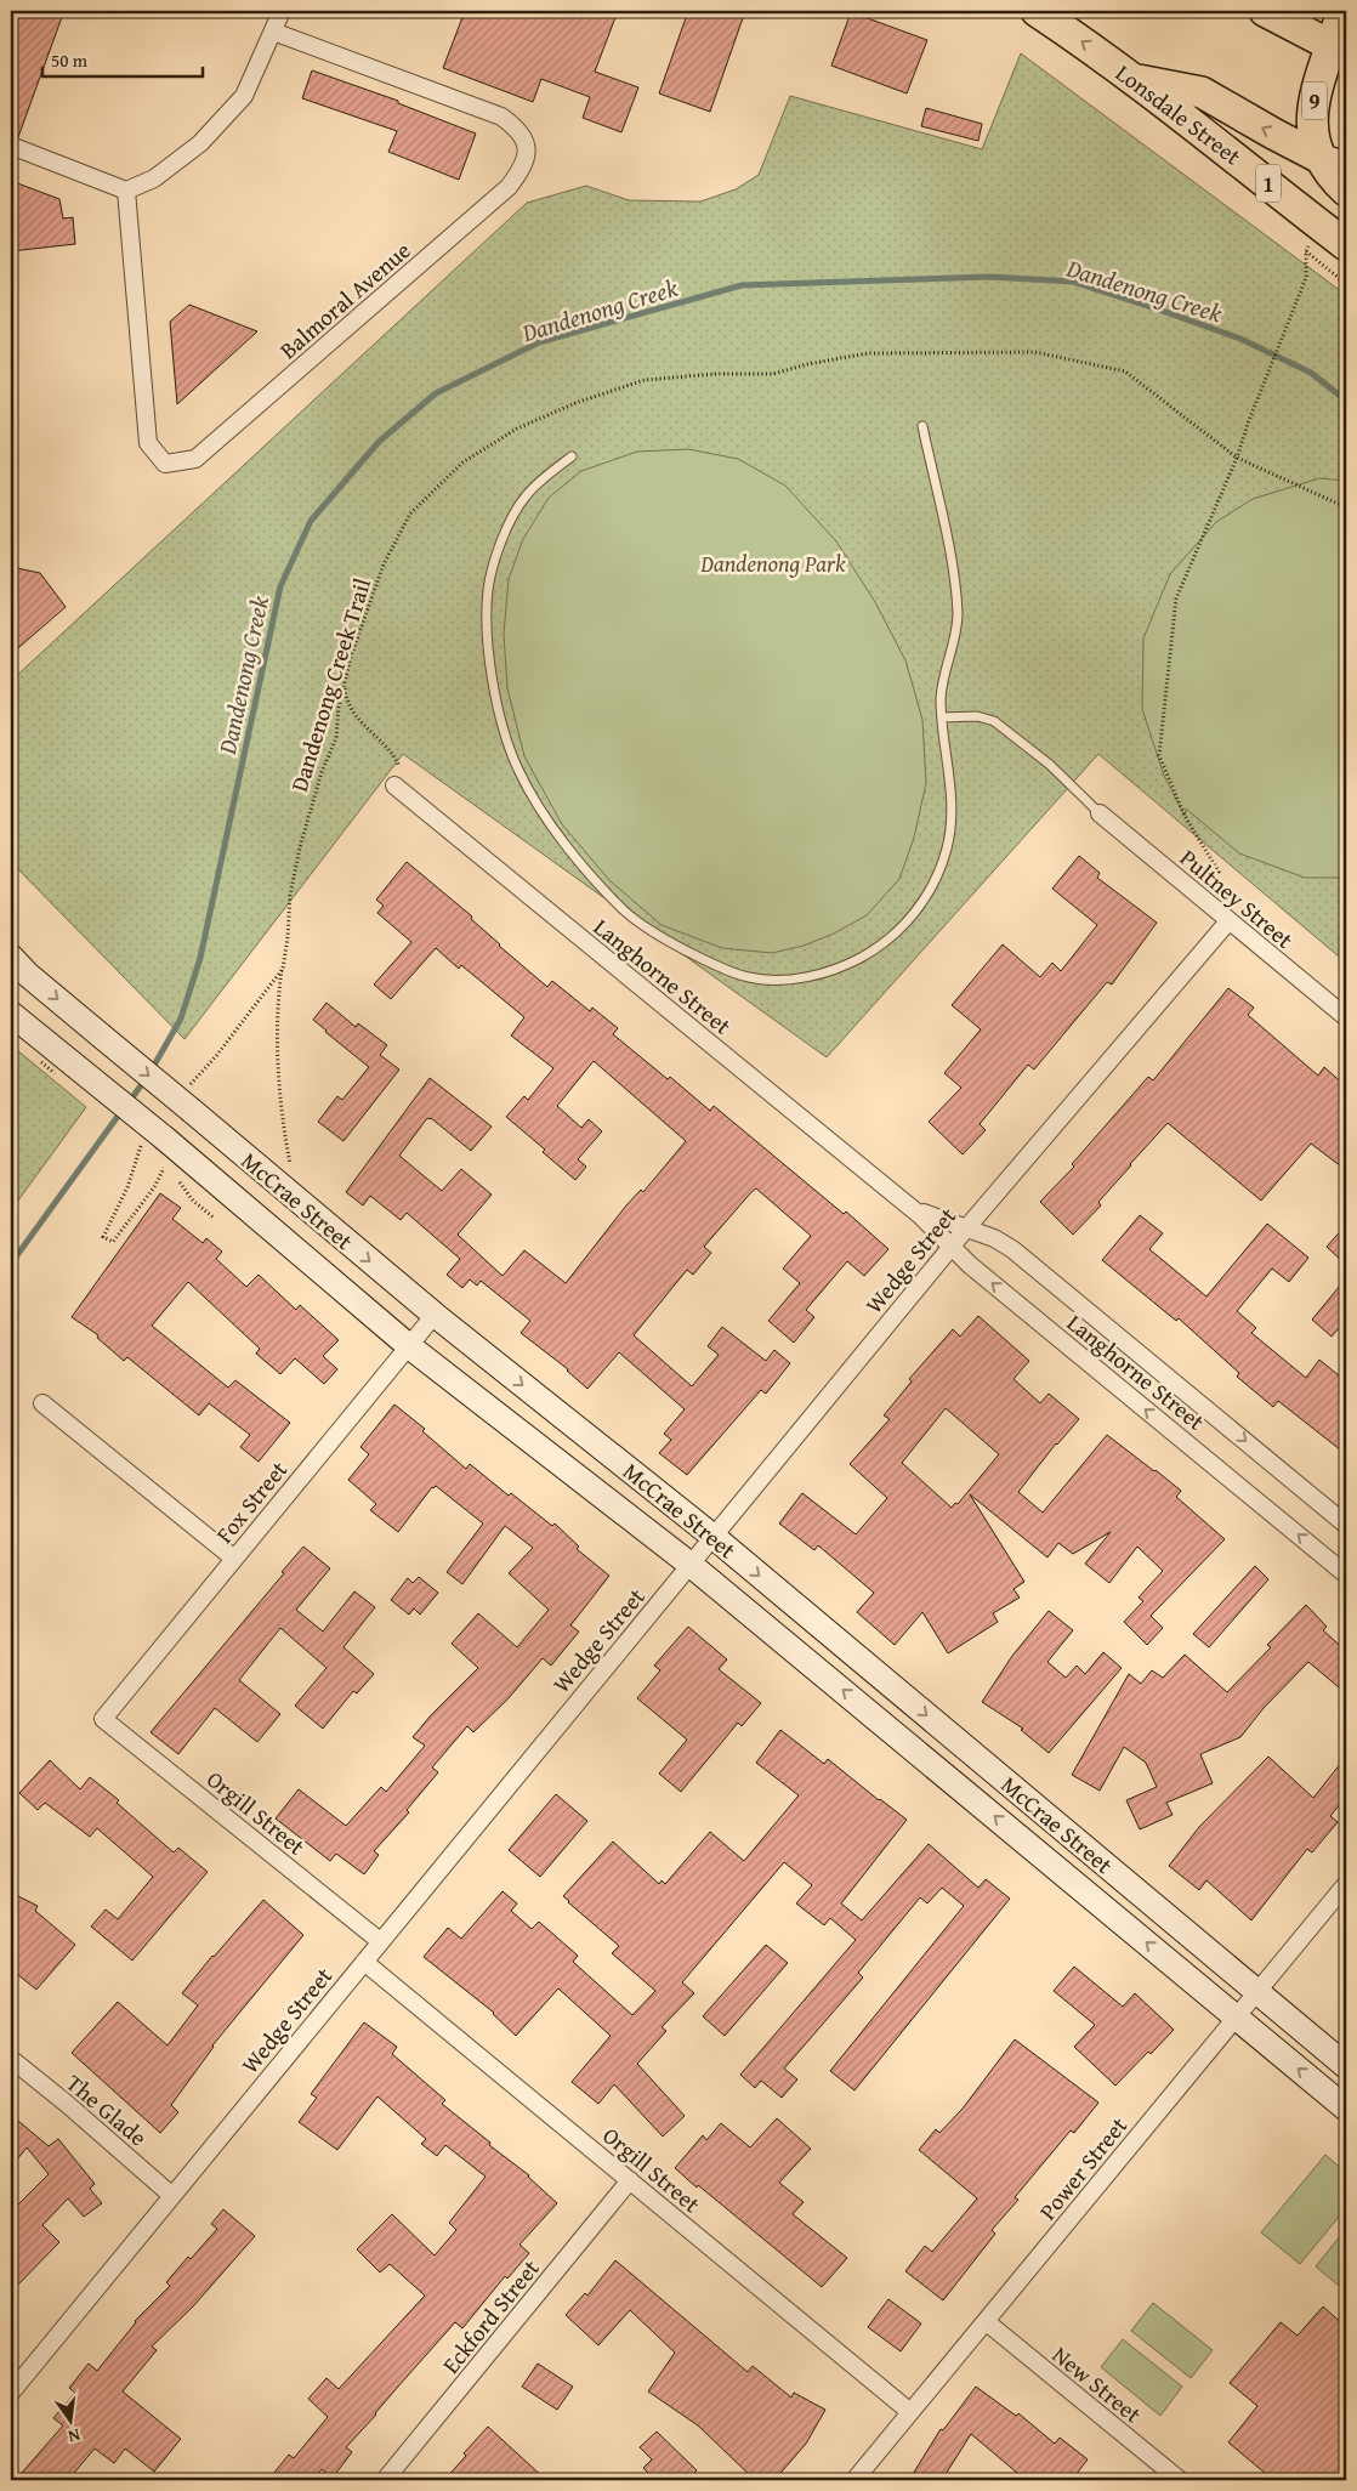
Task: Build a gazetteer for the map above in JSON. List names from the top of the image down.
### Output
{
  "streets": {
    "highway": ["9", "Lonsdale Street", "1"],
    "main road": ["McCrae Street"],
    "street": [
      "Balmoral Avenue",
      "Pultney Street",
      "Langhorne Street",
      "Wedge Street",
      "Fox Street",
      "Orgill Street",
      "The Glade",
      "Power Street",
      "Eckford Street",
      "New Street"
    ],
    "path": ["Dandenong Creek Trail"]
  },
  "crossings": [
    ["Dandenong Creek Trail", "McCrae Street"],
    ["Pultney Street", "Wedge Street"],
    ["Langhorne Street", "Wedge Street"],
    ["McCrae Street", "Wedge Street"],
    ["McCrae Street", "Fox Street"],
    ["McCrae Street", "Power Street"],
    ["Wedge Street", "Orgill Street"],
    ["Wedge Street", "The Glade"],
    ["Fox Street", "Orgill Street"],
    ["Orgill Street", "Power Street"],
    ["Orgill Street", "Eckford Street"],
    ["Power Street", "New Street"]
  ],
  "water": ["Dandenong Creek"],
  "parks": ["Dandenong Park"],
  "scale_bar": "50 m",
  "north": "bottom"
}
